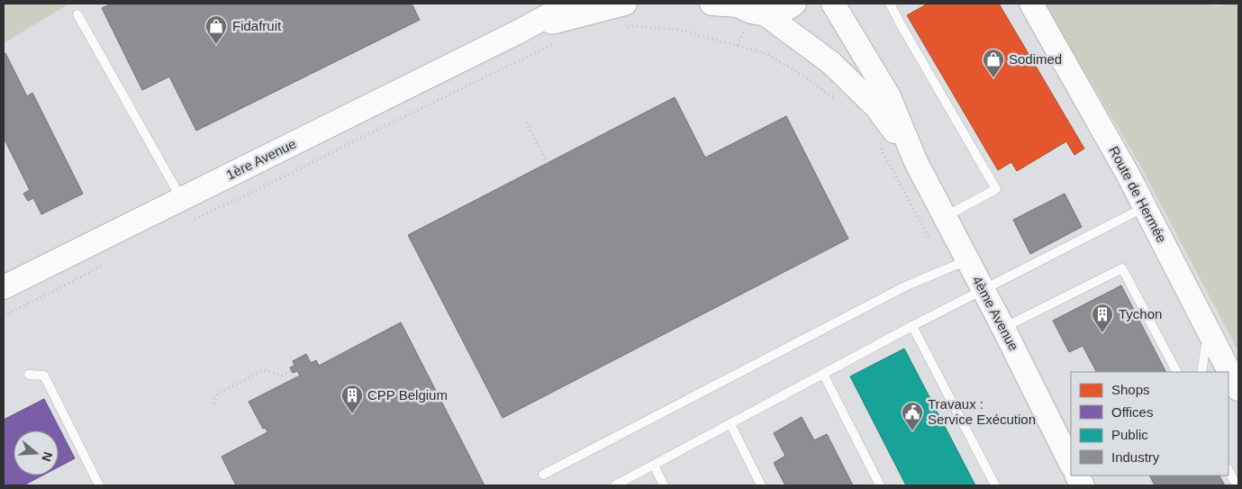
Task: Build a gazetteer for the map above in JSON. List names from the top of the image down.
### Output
{
  "streets": {
    "street": ["1ère Avenue", "Route de Hermée", "4ème Avenue"]
  },
  "places": {
    "shop": ["Fidafruit", "Sodimed"],
    "building": ["Tychon", "CPP Belgium"],
    "public building": ["Travaux : Service Exécution"]
  },
  "legend": [
    "Shops",
    "Offices",
    "Public",
    "Industry"
  ],
  "north": "right"
}
